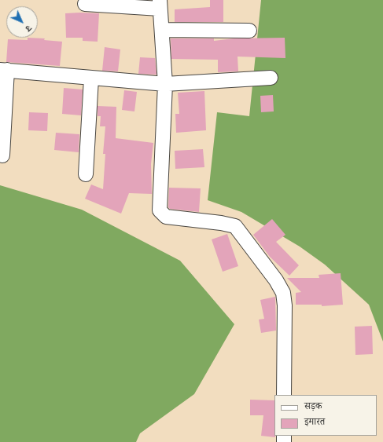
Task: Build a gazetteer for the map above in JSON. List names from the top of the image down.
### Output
{
  "legend": ["सड़क", "इमारत"],
  "north": "bottom right"
}
